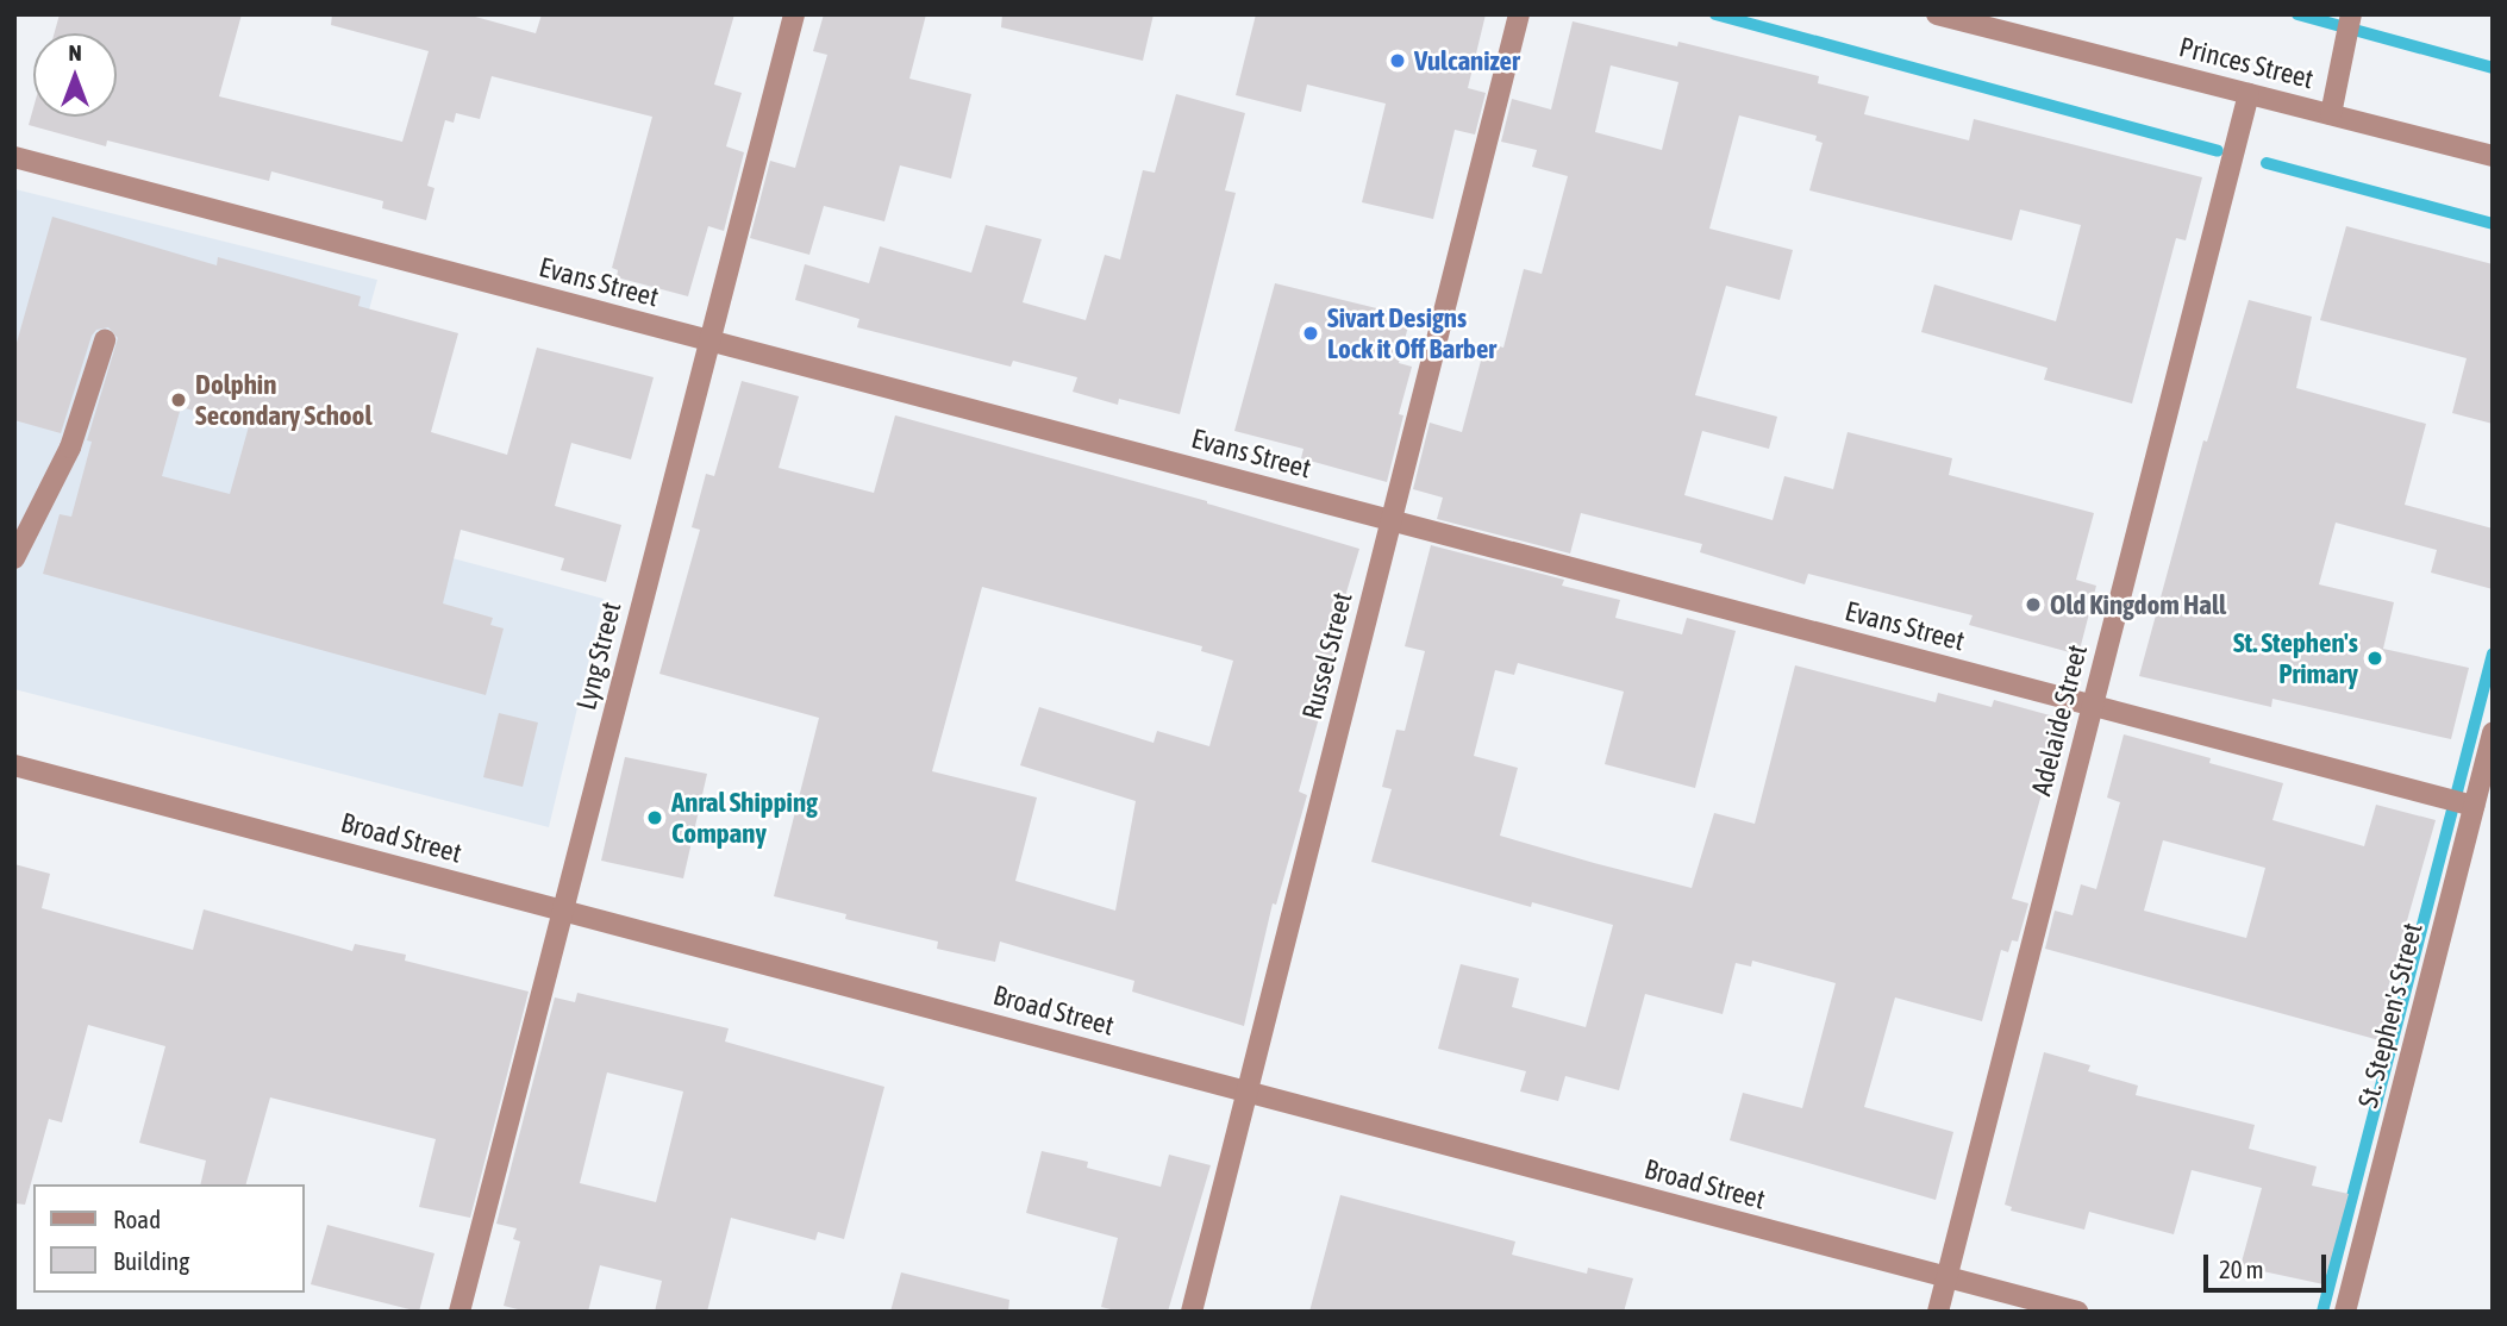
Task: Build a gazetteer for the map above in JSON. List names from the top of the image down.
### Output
{
  "streets": {
    "street": [
      "Princes Street",
      "Evans Street",
      "Lyng Street",
      "Russel Street",
      "Adelaide Street",
      "Broad Street",
      "St. Stephen's Street"
    ]
  },
  "crossings": [
    ["Princes Street", "Adelaide Street"],
    ["Evans Street", "Lyng Street"],
    ["Evans Street", "Russel Street"],
    ["Evans Street", "Adelaide Street"],
    ["Evans Street", "St. Stephen's Street"],
    ["Lyng Street", "Broad Street"],
    ["Russel Street", "Broad Street"],
    ["Adelaide Street", "Broad Street"]
  ],
  "places": [
    "Vulcanizer",
    "Sivart Designs Lock it Off Barber",
    "Dolphin Secondary School",
    "Old Kingdom Hall",
    "St. Stephen's Primary",
    "Anral Shipping Company"
  ],
  "legend": ["Road", "Building"],
  "scale_bar": "20 m",
  "north": "top"
}
